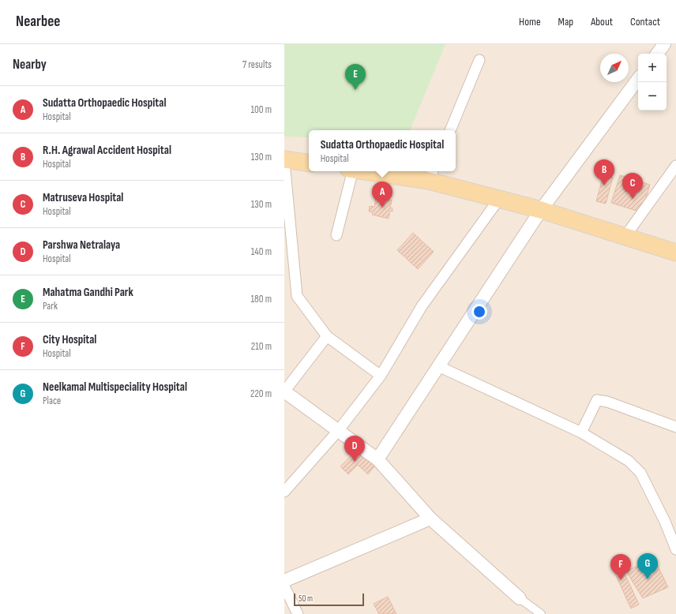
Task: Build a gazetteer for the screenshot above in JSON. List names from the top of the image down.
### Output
{
  "scale_bar": "50 m",
  "north": "top right",
  "page": {
    "header": "Nearbee",
    "nav": [
      "Home",
      "Map",
      "About",
      "Contact"
    ],
    "heading": ["Nearby", "7 results"],
    "map_buttons": ["+", "−"],
    "pins": [
      "E",
      "B",
      "C",
      "A",
      "D",
      "G",
      "F"
    ],
    "list": [
      {
        "mark": "A",
        "name": "Sudatta Orthopaedic Hospital",
        "note": "Hospital",
        "value": "100 m"
      },
      {
        "mark": "B",
        "name": "R.H. Agrawal Accident Hospital",
        "note": "Hospital",
        "value": "130 m"
      },
      {
        "mark": "C",
        "name": "Matruseva Hospital",
        "note": "Hospital",
        "value": "130 m"
      },
      {
        "mark": "D",
        "name": "Parshwa Netralaya",
        "note": "Hospital",
        "value": "140 m"
      },
      {
        "mark": "E",
        "name": "Mahatma Gandhi Park",
        "note": "Park",
        "value": "180 m"
      },
      {
        "mark": "F",
        "name": "City Hospital",
        "note": "Hospital",
        "value": "210 m"
      },
      {
        "mark": "G",
        "name": "Neelkamal Multispeciality Hospital",
        "note": "Place",
        "value": "220 m"
      }
    ],
    "popup": ["Sudatta Orthopaedic Hospital", "Hospital"],
    "scale": "50 m"
  }
}
